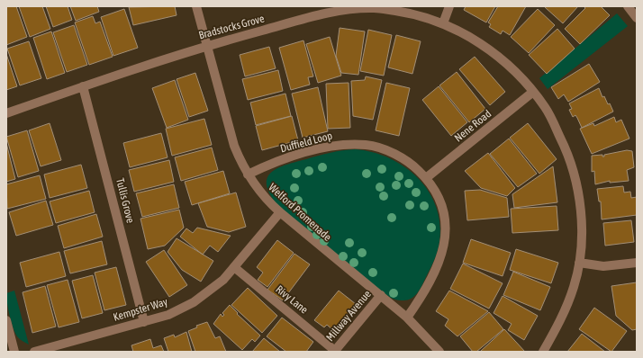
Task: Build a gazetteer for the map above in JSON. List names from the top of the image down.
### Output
{
  "streets": {
    "street": [
      "Bradstocks Grove",
      "Nene Road",
      "Duffield Loop",
      "Tullis Grove",
      "Welford Promenade",
      "Rivy Lane",
      "Kempster Way",
      "Millway Avenue"
    ]
  },
  "crossings": [
    ["Bradstocks Grove", "Nene Road"],
    ["Bradstocks Grove", "Tullis Grove"],
    ["Bradstocks Grove", "Welford Promenade"],
    ["Nene Road", "Duffield Loop"],
    ["Duffield Loop", "Welford Promenade"],
    ["Tullis Grove", "Kempster Way"],
    ["Welford Promenade", "Kempster Way"],
    ["Welford Promenade", "Millway Avenue"],
    ["Rivy Lane", "Kempster Way"],
    ["Rivy Lane", "Millway Avenue"]
  ]
}
